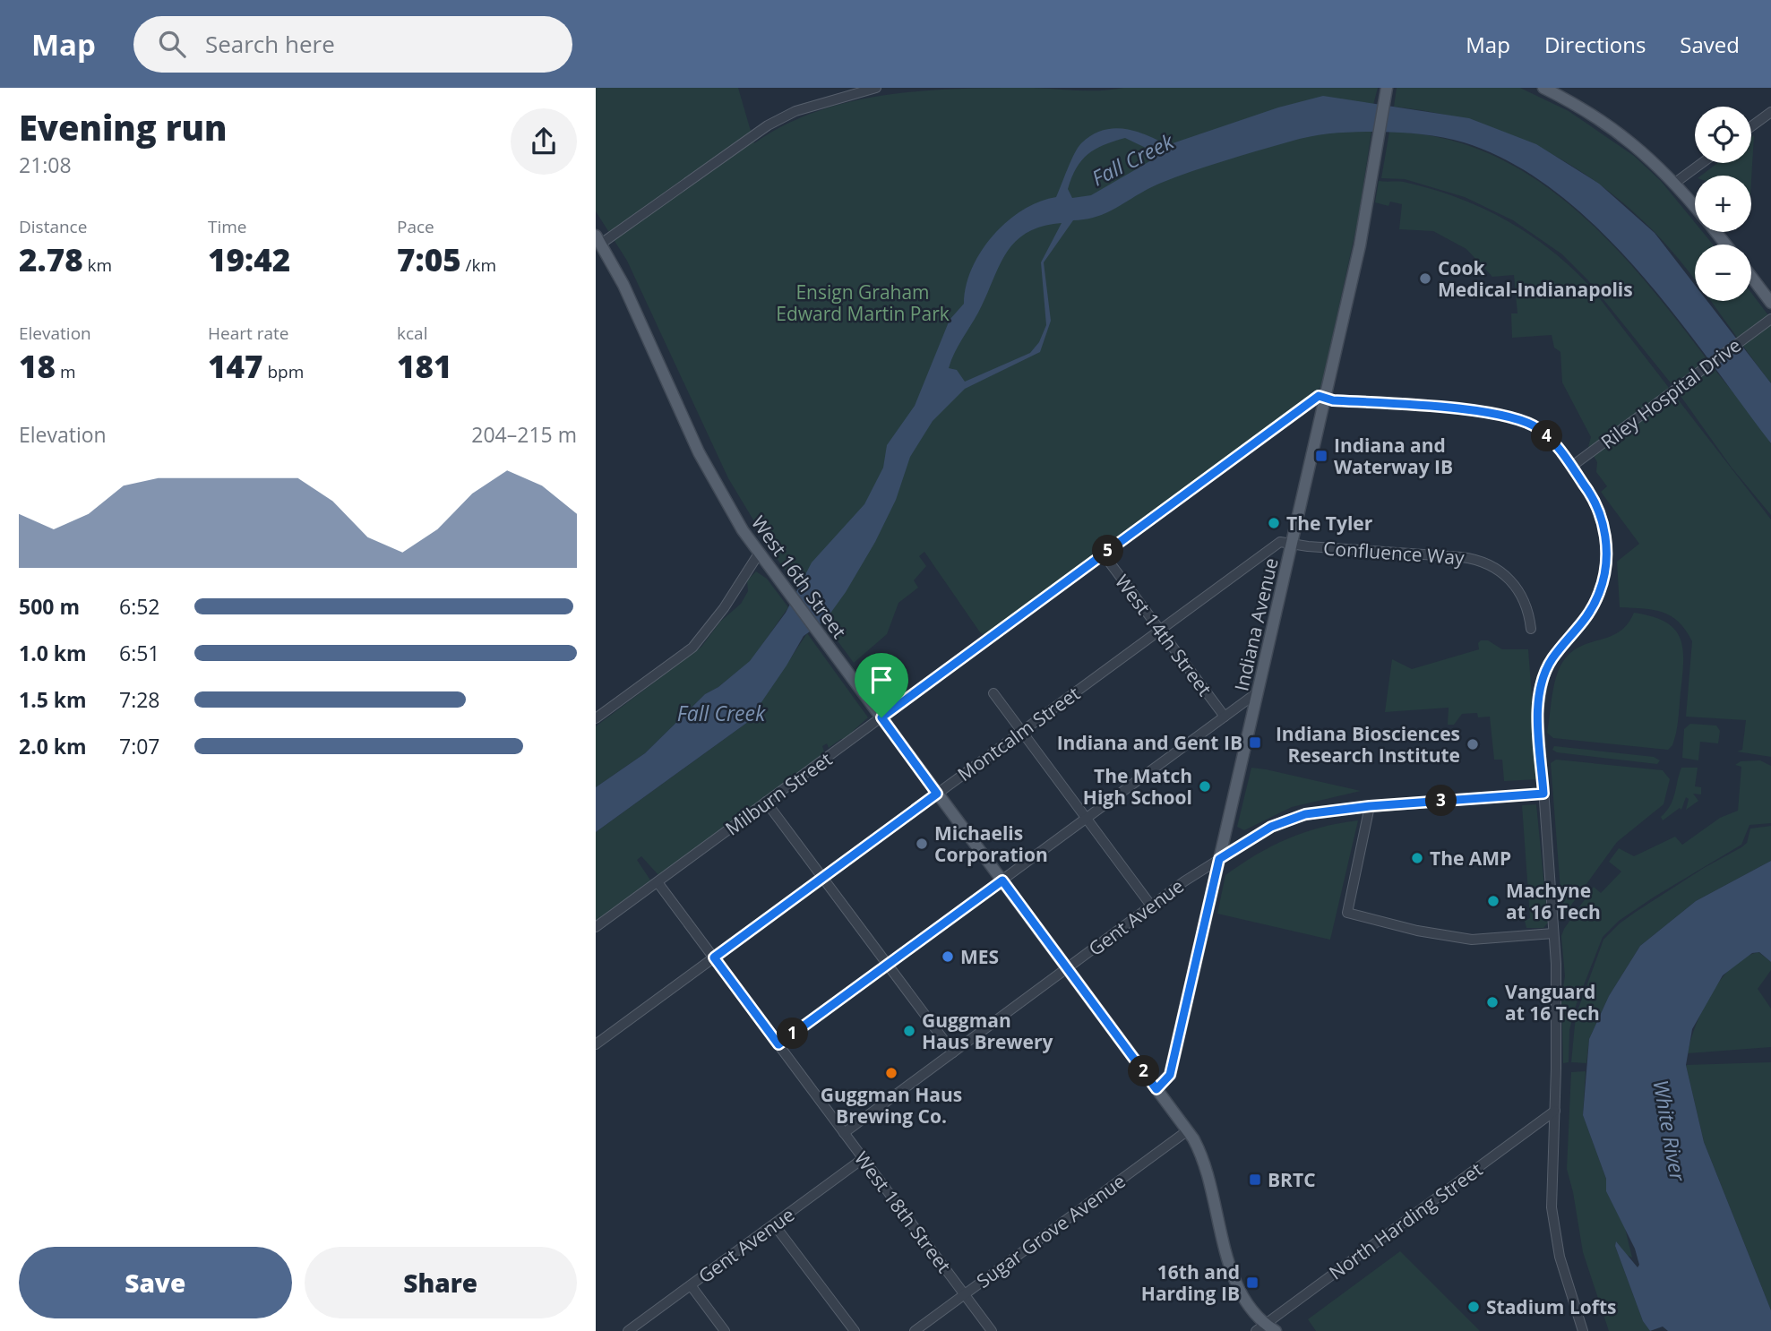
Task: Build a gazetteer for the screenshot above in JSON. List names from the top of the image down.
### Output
{
  "streets": {
    "main road": ["West 16th Street", "Indiana Avenue"],
    "street": [
      "Riley Hospital Drive",
      "Confluence Way",
      "West 14th Street",
      "Montcalm Street",
      "Milburn Street",
      "Gent Avenue",
      "West 18th Street",
      "North Harding Street",
      "Sugar Grove Avenue"
    ]
  },
  "crossings": [
    ["Confluence Way", "Indiana Avenue"],
    ["Confluence Way", "Montcalm Street"],
    ["West 16th Street", "Indiana Avenue"],
    ["West 16th Street", "Montcalm Street"],
    ["West 16th Street", "Milburn Street"],
    ["West 16th Street", "Gent Avenue"],
    ["West 16th Street", "North Harding Street"],
    ["West 16th Street", "Sugar Grove Avenue"],
    ["Indiana Avenue", "Montcalm Street"],
    ["Indiana Avenue", "Milburn Street"],
    ["Indiana Avenue", "Gent Avenue"],
    ["West 14th Street", "Montcalm Street"],
    ["West 14th Street", "Milburn Street"],
    ["Montcalm Street", "West 18th Street"],
    ["Milburn Street", "West 18th Street"],
    ["Gent Avenue", "West 18th Street"],
    ["West 18th Street", "Sugar Grove Avenue"]
  ],
  "water": ["Fall Creek", "White River"],
  "parks": ["Ensign Graham Edward Martin Park"],
  "places": {
    "other": [
      "Cook Medical-Indianapolis",
      "The Tyler",
      "Indiana Biosciences Research Institute",
      "The Match High School",
      "Michaelis Corporation",
      "The AMP",
      "Machyne at 16 Tech",
      "MES",
      "Vanguard at 16 Tech",
      "Guggman Haus Brewery",
      "Guggman Haus Brewing Co.",
      "Stadium Lofts"
    ],
    "transit": [
      "Indiana and Waterway IB",
      "Indiana and Gent IB",
      "BRTC",
      "16th and Harding IB"
    ]
  },
  "page": {
    "header": "Map",
    "search": "Search here",
    "nav": ["Map", "Directions", "Saved"],
    "heading": ["Evening run", "21:08"],
    "map_buttons": ["+", "−"],
    "stats": [
      ["Distance", "2.78 km"],
      ["Time", "19:42"],
      ["Pace", "7:05 /km"],
      ["Elevation", "18 m"],
      ["Heart rate", "147 bpm"],
      ["kcal", "181"]
    ],
    "chart": ["Elevation", "204–215 m"],
    "pins": [
      "4",
      "5",
      "3",
      "1",
      "2"
    ],
    "list": [
      {
        "name": "500 m",
        "note": "6:52"
      },
      {
        "name": "1.0 km",
        "note": "6:51"
      },
      {
        "name": "1.5 km",
        "note": "7:28"
      },
      {
        "name": "2.0 km",
        "note": "7:07"
      }
    ],
    "buttons": ["Save", "Share"]
  }
}
